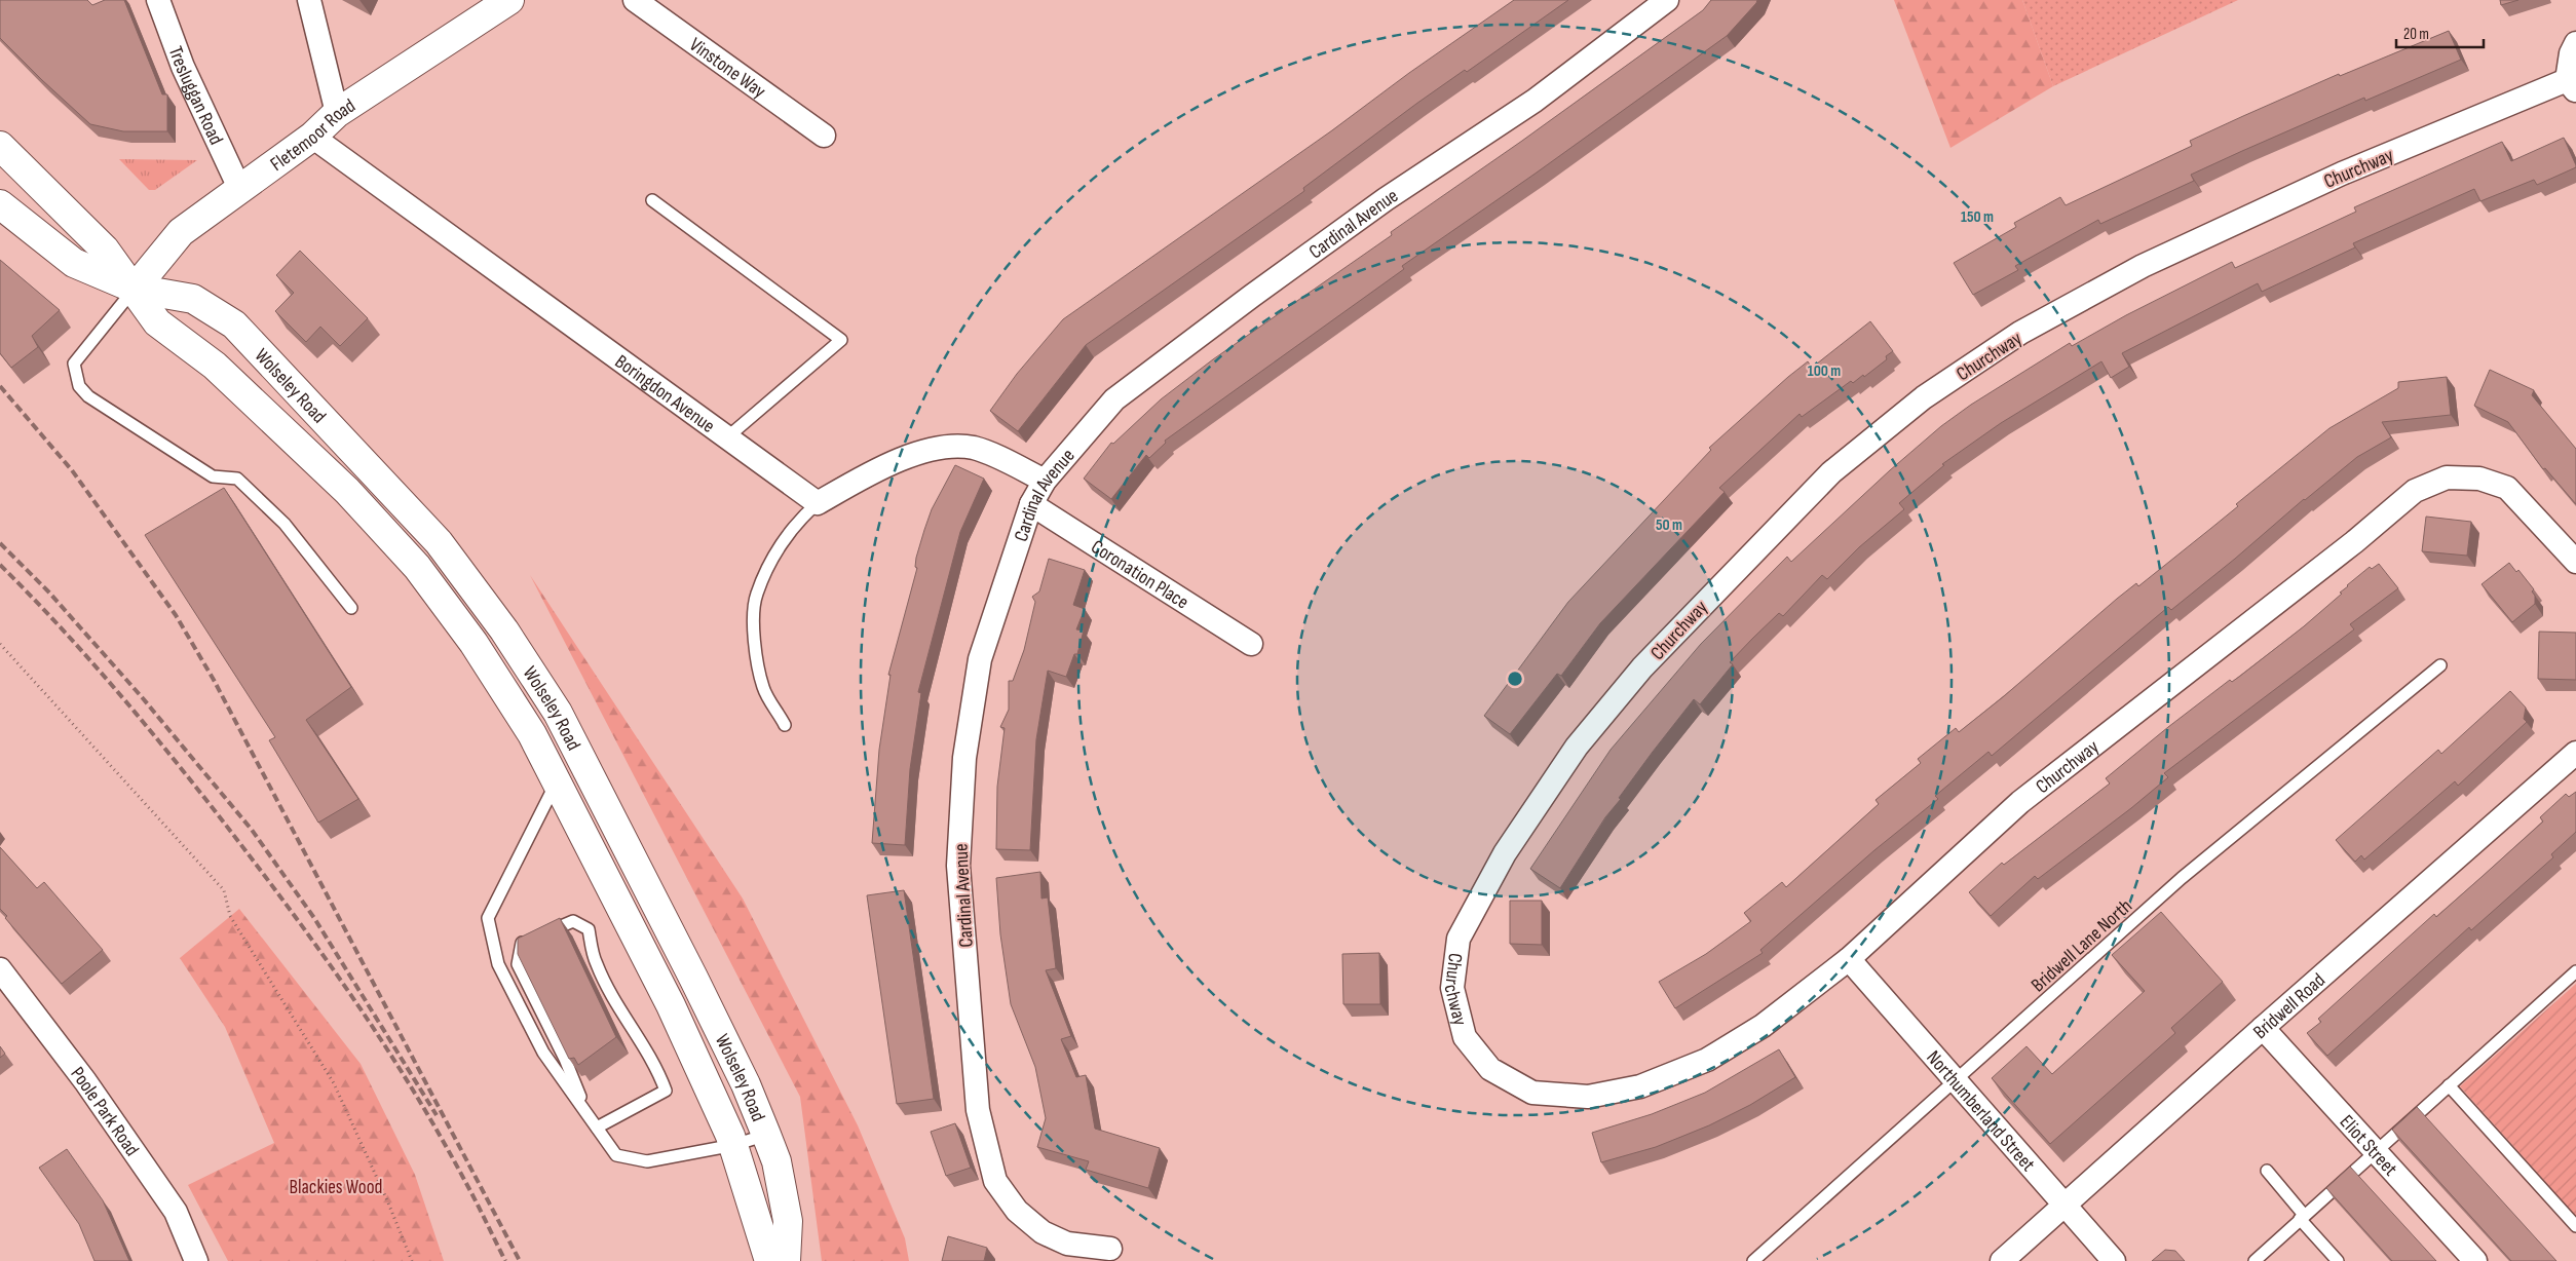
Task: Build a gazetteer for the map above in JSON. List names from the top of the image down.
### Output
{
  "streets": {
    "street": [
      "Vinstone Way",
      "Tresluggan Road",
      "Fletemoor Road",
      "Churchway",
      "Cardinal Avenue",
      "Wolseley Road",
      "Boringdon Avenue",
      "Coronation Place",
      "Bridwell Road",
      "Northumberland Street",
      "Poole Park Road",
      "Eliot Street"
    ],
    "lane": ["Bridwell Lane North"]
  },
  "crossings": [
    ["Tresluggan Road", "Fletemoor Road"],
    ["Fletemoor Road", "Wolseley Road"],
    ["Fletemoor Road", "Boringdon Avenue"],
    ["Churchway", "Northumberland Street"],
    ["Cardinal Avenue", "Coronation Place"],
    ["Bridwell Lane North", "Northumberland Street"],
    ["Bridwell Road", "Northumberland Street"],
    ["Bridwell Road", "Eliot Street"]
  ],
  "parks": ["Blackies Wood"],
  "scale_bar": "20 m",
  "rings": ["150 m", "100 m", "50 m"]
}
